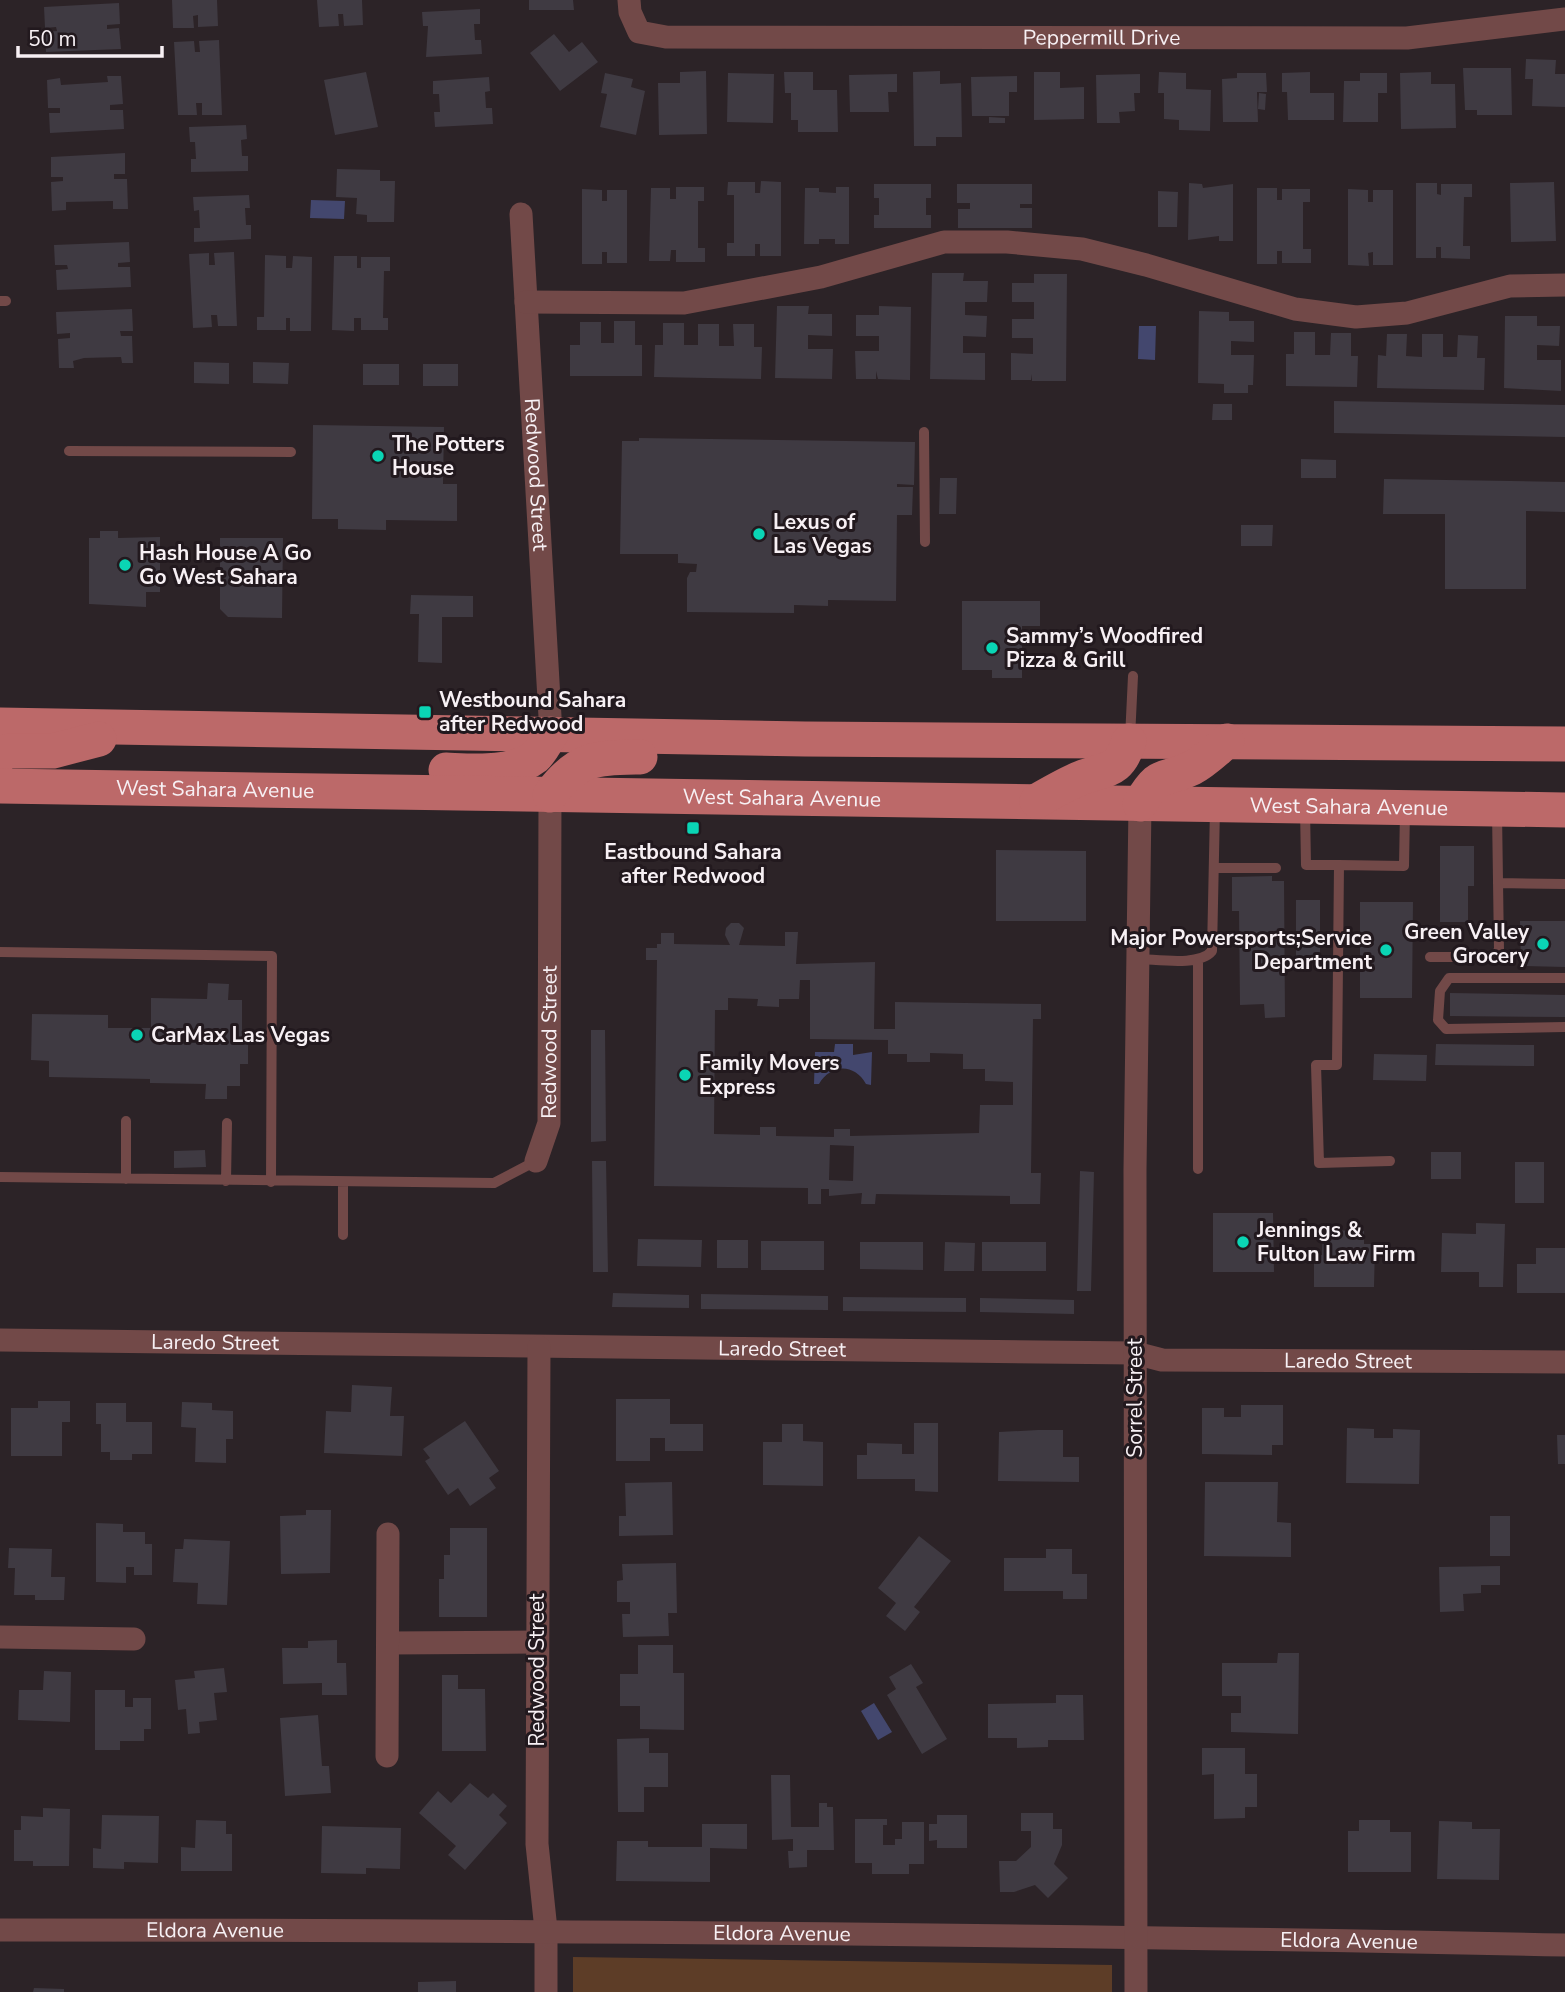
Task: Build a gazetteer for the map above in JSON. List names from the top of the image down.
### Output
{
  "streets": {
    "main road": ["West Sahara Avenue"],
    "street": [
      "Peppermill Drive",
      "Redwood Street",
      "Laredo Street",
      "Sorrel Street",
      "Eldora Avenue"
    ]
  },
  "crossings": [
    ["Redwood Street", "West Sahara Avenue"],
    ["Redwood Street", "Laredo Street"],
    ["Redwood Street", "Eldora Avenue"],
    ["West Sahara Avenue", "Sorrel Street"],
    ["Laredo Street", "Sorrel Street"],
    ["Sorrel Street", "Eldora Avenue"]
  ],
  "places": {
    "other": [
      "The Potters House",
      "Lexus of Las Vegas",
      "Hash House A Go Go West Sahara",
      "Sammy’s Woodfired Pizza & Grill",
      "Green Valley Grocery",
      "Major Powersports;Service Department",
      "CarMax Las Vegas",
      "Family Movers Express",
      "Jennings & Fulton Law Firm"
    ],
    "transit": ["Westbound Sahara after Redwood", "Eastbound Sahara after Redwood"]
  },
  "scale_bar": "50 m"
}
